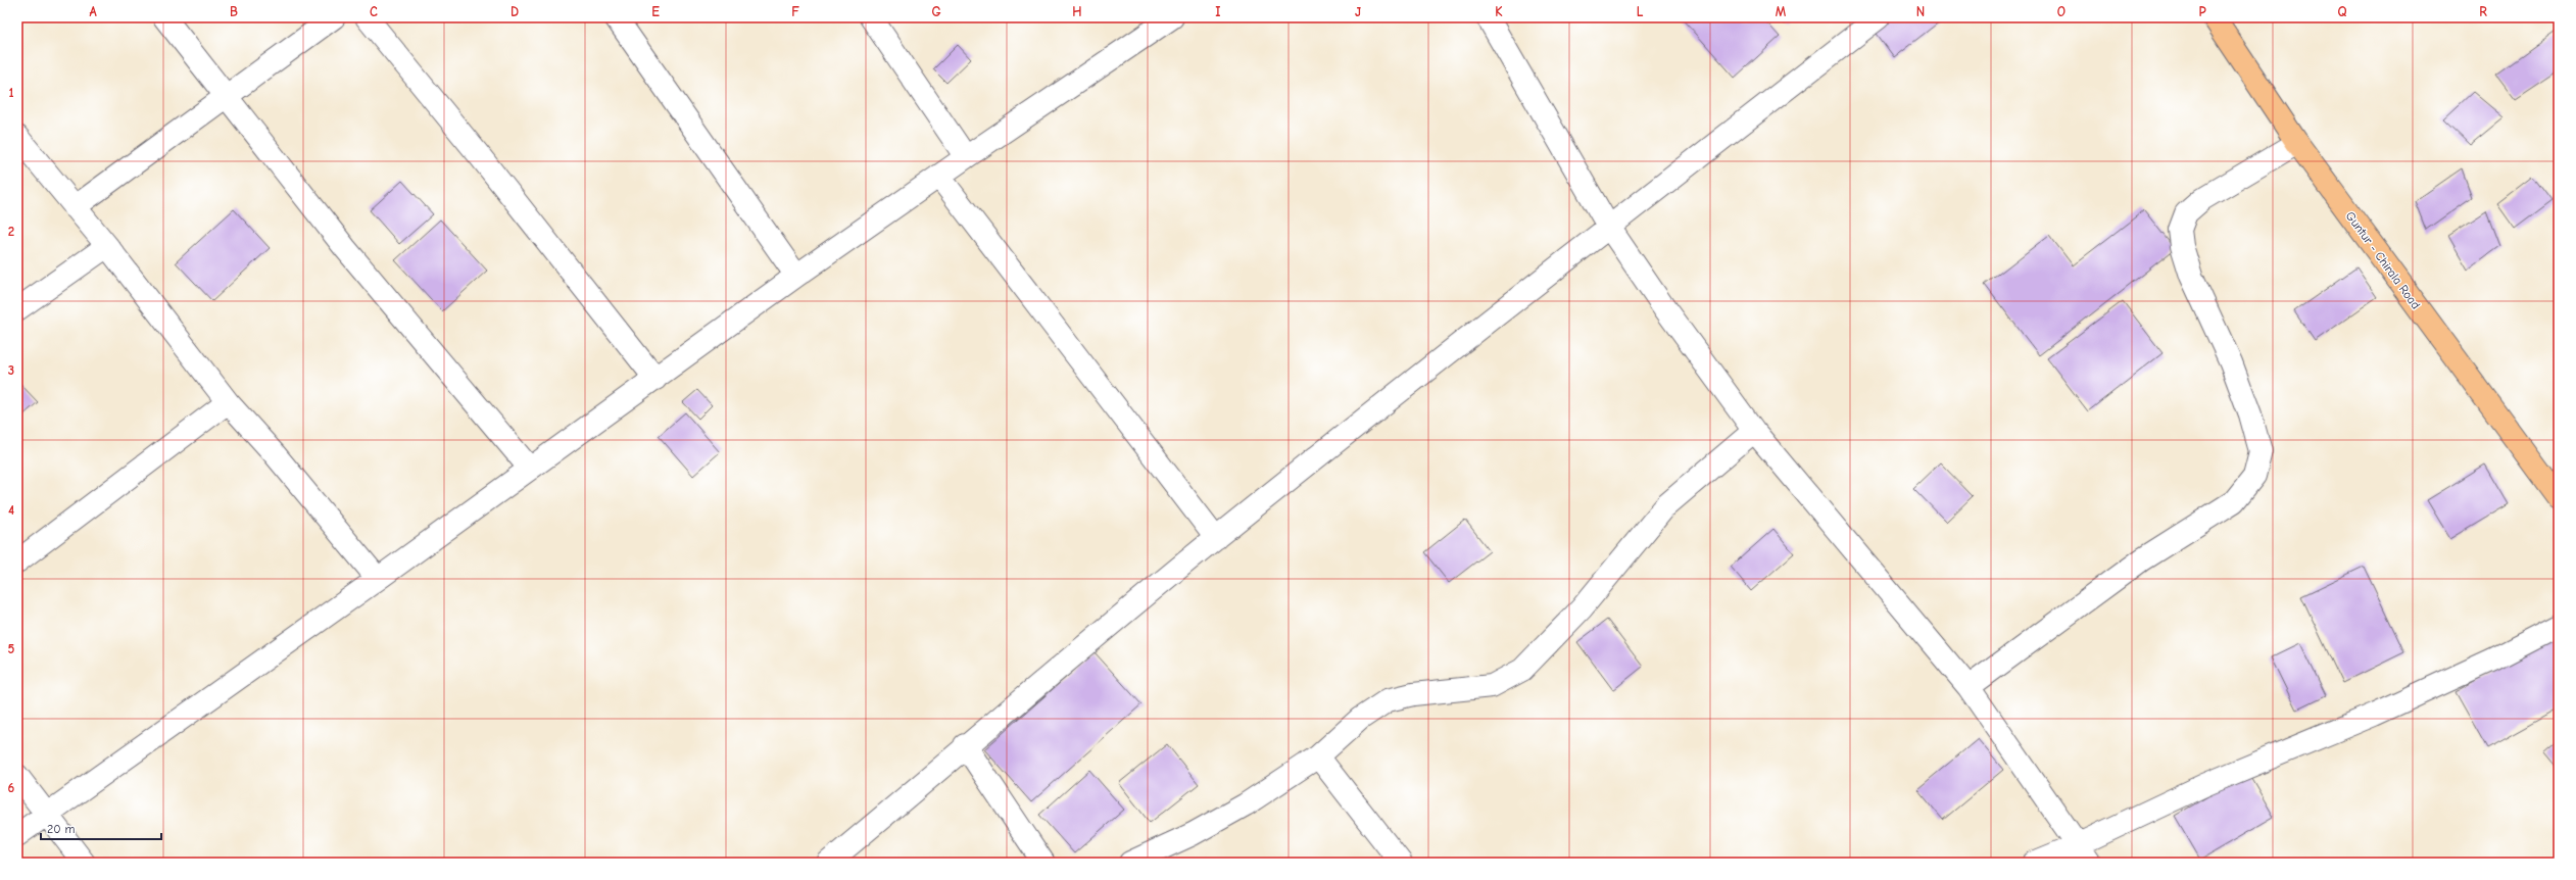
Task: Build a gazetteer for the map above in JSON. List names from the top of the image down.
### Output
{
  "streets": {
    "main road": ["Guntur - Chirala Road"]
  },
  "scale_bar": "20 m",
  "grid": {
    "columns": [
      "A",
      "B",
      "C",
      "D",
      "E",
      "F",
      "G",
      "H",
      "I",
      "J",
      "K",
      "L",
      "M",
      "N",
      "O",
      "P",
      "Q",
      "R"
    ],
    "rows": [
      "1",
      "2",
      "3",
      "4",
      "5",
      "6"
    ]
  }
}
